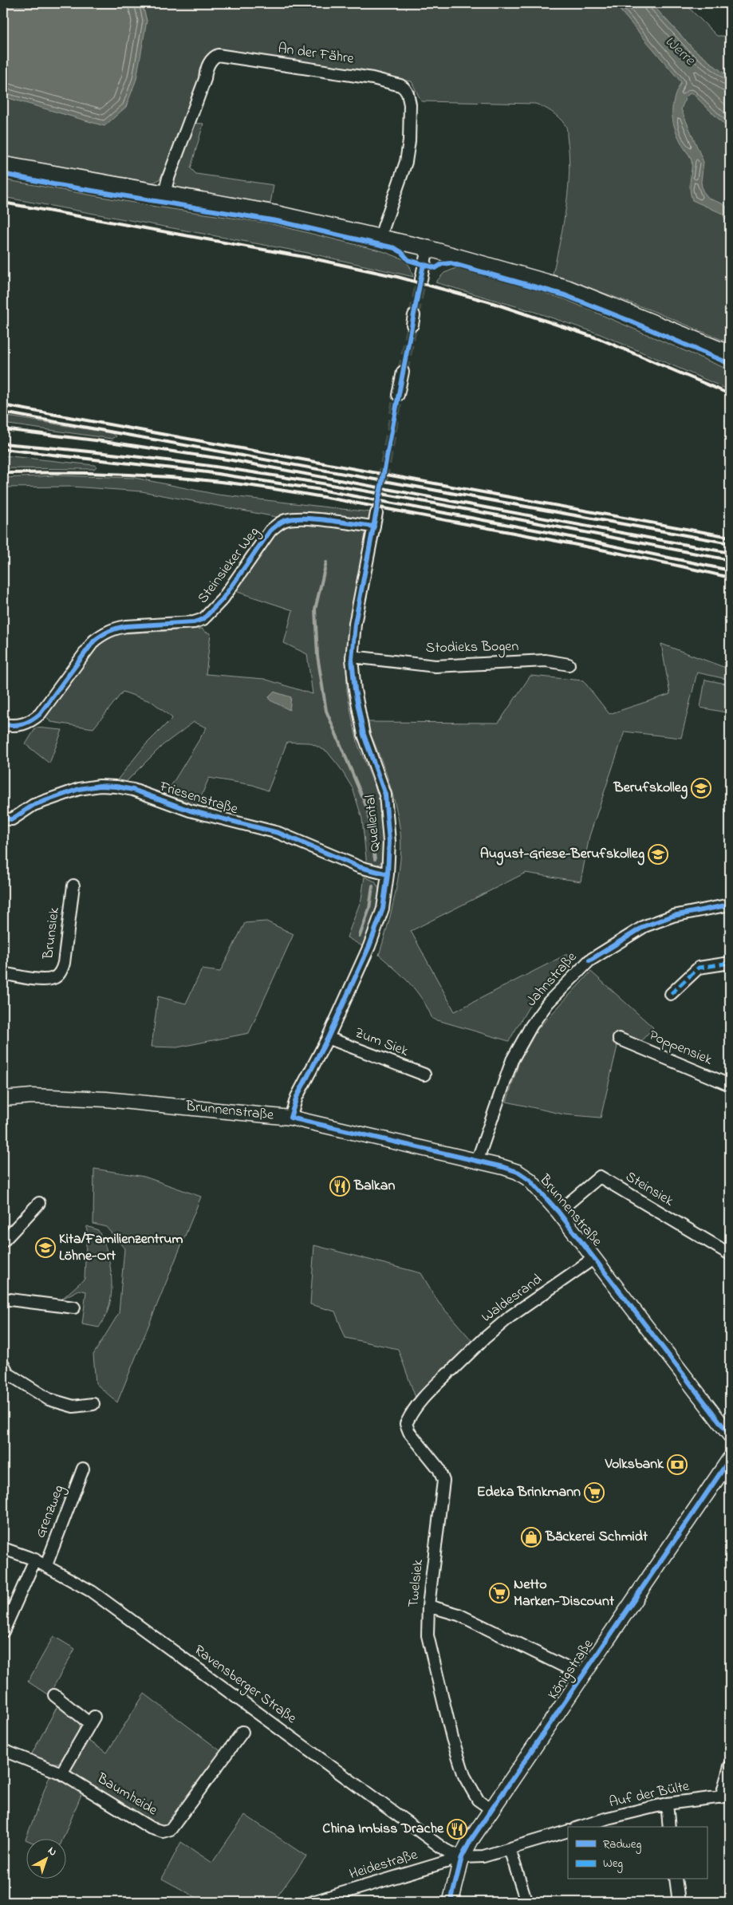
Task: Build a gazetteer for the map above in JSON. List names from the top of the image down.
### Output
{
  "streets": {
    "main road": ["Königstraße"],
    "street": [
      "An der Fähre",
      "Steinsieker Weg",
      "Stodieks Bogen",
      "Friesenstraße",
      "Quellental",
      "Brunsiek",
      "Jahnstraße",
      "Zum Siek",
      "Poppensiek",
      "Brunnenstraße",
      "Steinsiek",
      "Waldesrand",
      "Grenzweg",
      "Twelsiek",
      "Ravensberger Straße",
      "Baumheide",
      "Auf der Bülte",
      "Heidestraße"
    ]
  },
  "crossings": [
    ["Steinsieker Weg", "Quellental"],
    ["Stodieks Bogen", "Quellental"],
    ["Friesenstraße", "Quellental"],
    ["Quellental", "Zum Siek"],
    ["Quellental", "Brunnenstraße"],
    ["Jahnstraße", "Brunnenstraße"],
    ["Brunnenstraße", "Steinsiek"],
    ["Brunnenstraße", "Waldesrand"],
    ["Waldesrand", "Twelsiek"],
    ["Grenzweg", "Ravensberger Straße"],
    ["Twelsiek", "Königstraße"],
    ["Königstraße", "Ravensberger Straße"],
    ["Königstraße", "Heidestraße"],
    ["Ravensberger Straße", "Heidestraße"]
  ],
  "water": ["Werre"],
  "places": {
    "school or university": ["Berufskolleg", "August-Griese-Berufskolleg", "Kita/Familienzentrum Löhne-Ort"],
    "restaurant": ["Balkan", "China Imbiss Drache"],
    "bank": ["Volksbank"],
    "supermarket": ["Edeka Brinkmann", "Netto Marken-Discount"],
    "shop": ["Bäckerei Schmidt"]
  },
  "legend": ["Radweg", "Weg"],
  "north": "top right"
}
